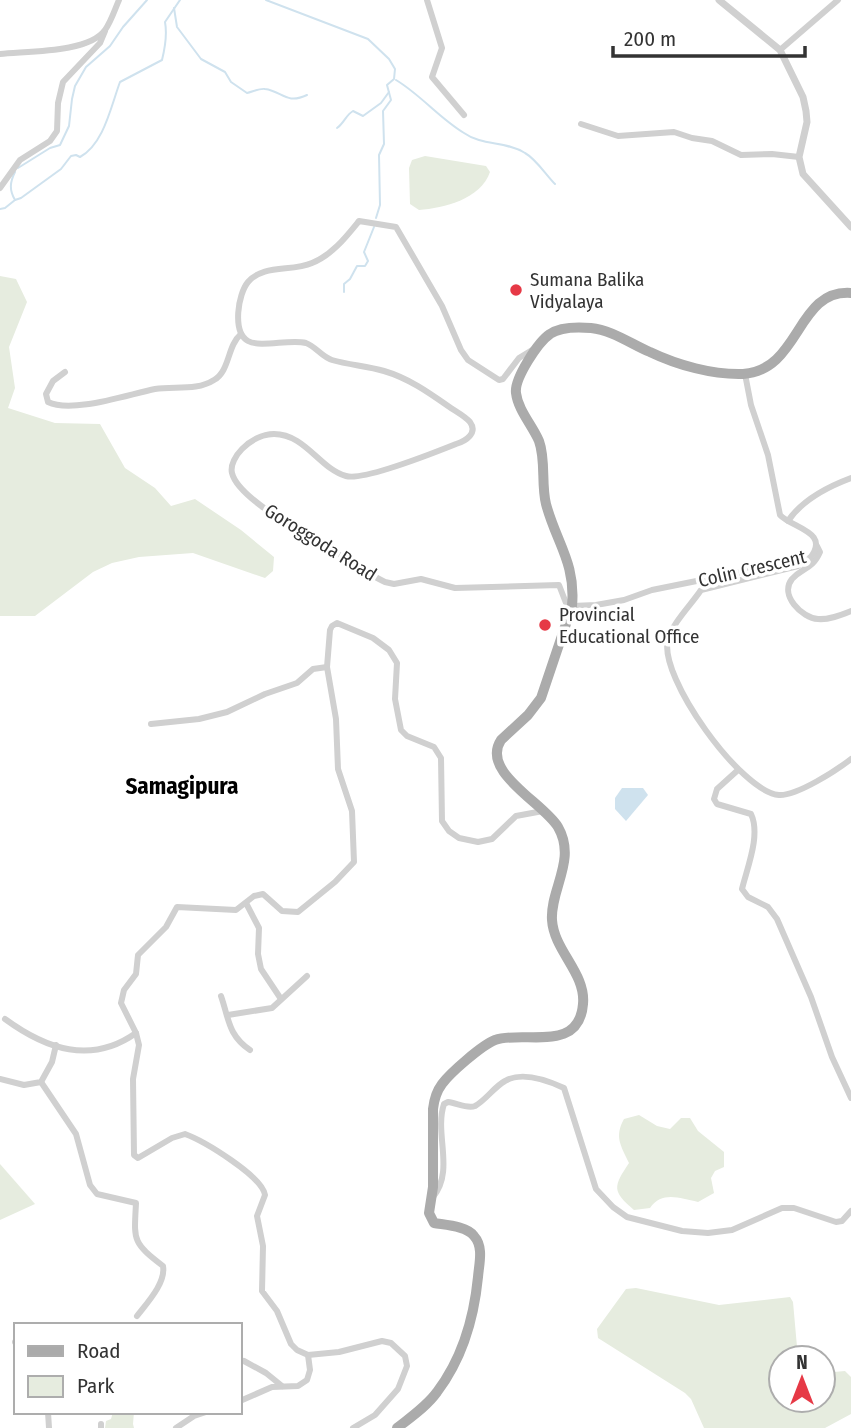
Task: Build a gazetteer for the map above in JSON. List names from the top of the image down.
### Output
{
  "streets": {
    "street": ["Goroggoda Road", "Colin Crescent"]
  },
  "crossings": [
    ["Goroggoda Road", "Colin Crescent"]
  ],
  "districts": ["Samagipura"],
  "places": ["Sumana Balika Vidyalaya", "Provincial Educational Office"],
  "legend": ["Road", "Park"],
  "scale_bar": "200 m",
  "north": "top"
}
